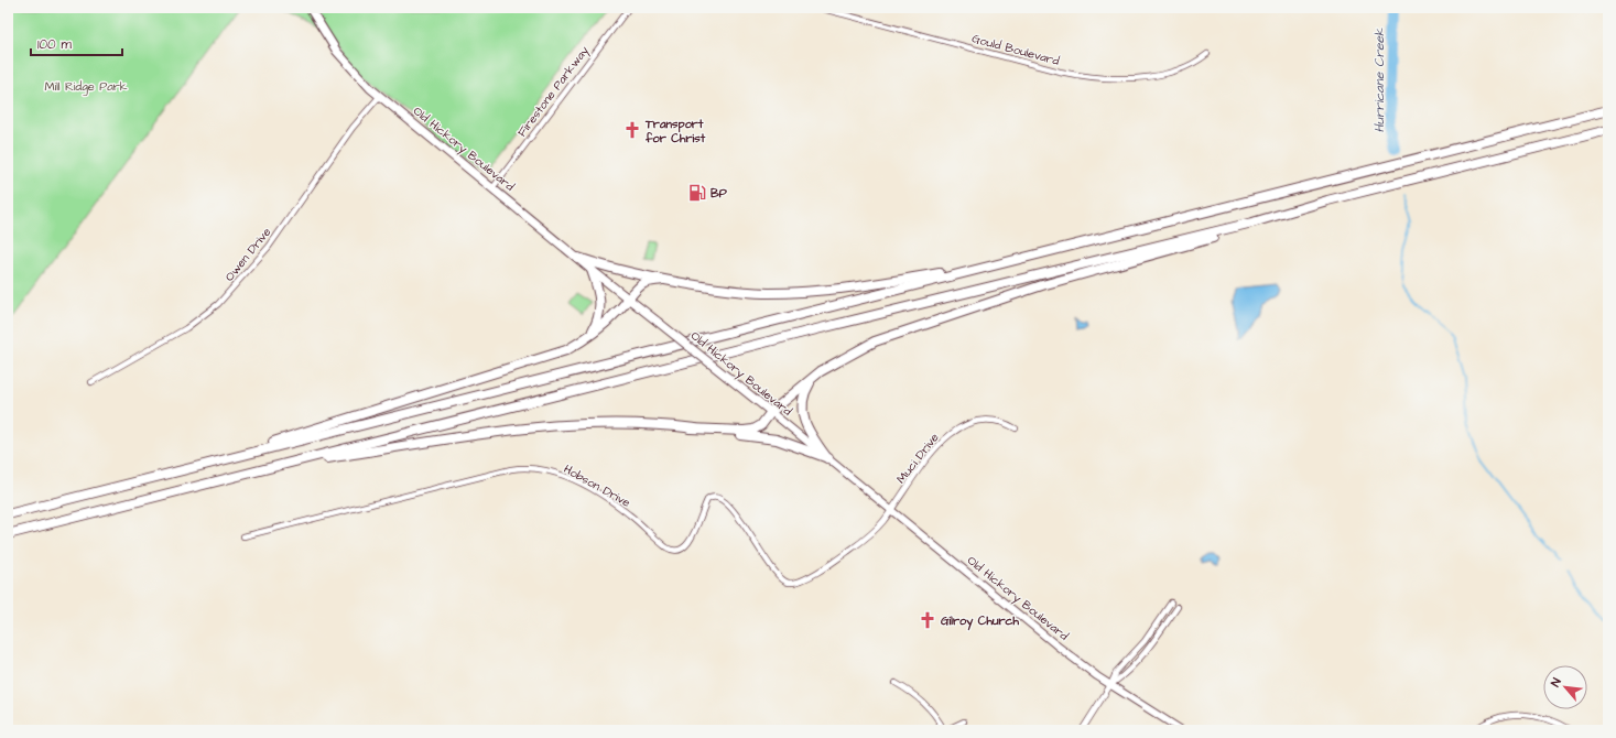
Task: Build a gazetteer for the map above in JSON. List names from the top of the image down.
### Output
{
  "streets": {
    "main road": ["Old Hickory Boulevard"],
    "street": [
      "Gould Boulevard",
      "Firestone Parkway",
      "Owen Drive",
      "Muci Drive",
      "Hobson Drive"
    ]
  },
  "crossings": [
    ["Firestone Parkway", "Old Hickory Boulevard"],
    ["Old Hickory Boulevard", "Owen Drive"],
    ["Old Hickory Boulevard", "Muci Drive"],
    ["Old Hickory Boulevard", "Hobson Drive"],
    ["Muci Drive", "Hobson Drive"]
  ],
  "water": ["Hurricane Creek"],
  "parks": ["Mill Ridge Park"],
  "places": {
    "church": ["Transport for Christ", "Gilroy Church"],
    "fuel station": ["BP"]
  },
  "scale_bar": "100 m",
  "north": "top left"
}
